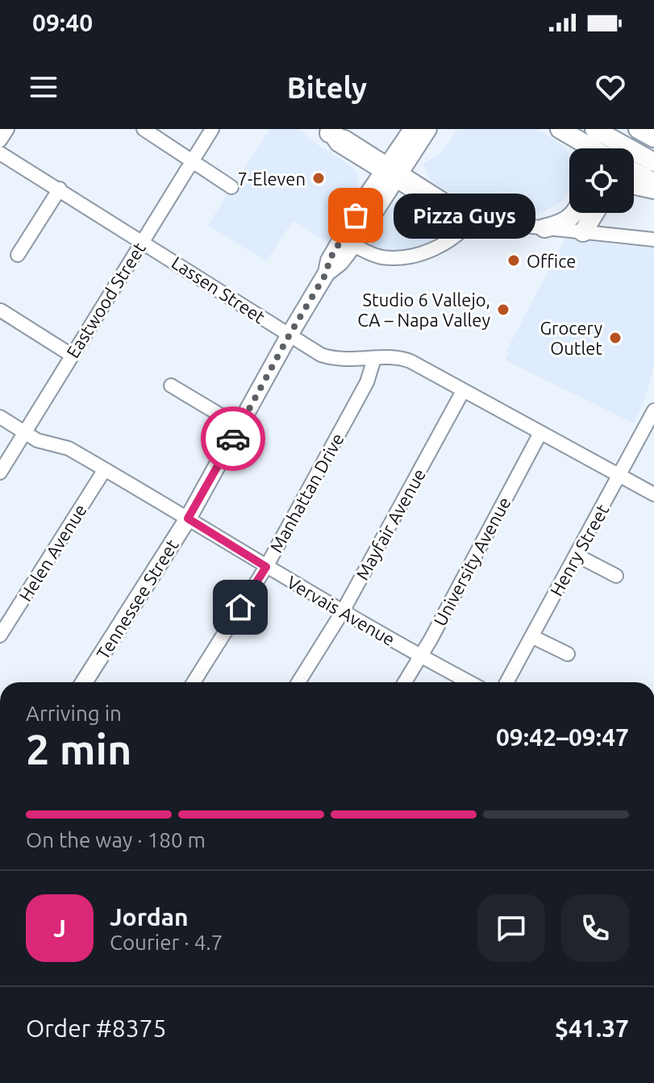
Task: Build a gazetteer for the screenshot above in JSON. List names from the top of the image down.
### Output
{
  "streets": {
    "main road": ["Tennessee Street"],
    "street": [
      "Lassen Street",
      "Eastwood Street",
      "Manhattan Drive",
      "Mayfair Avenue",
      "Henry Street",
      "Helen Avenue",
      "University Avenue",
      "Vervais Avenue"
    ]
  },
  "crossings": [
    ["Lassen Street", "Eastwood Street"],
    ["Lassen Street", "Manhattan Drive"],
    ["Lassen Street", "Mayfair Avenue"],
    ["Lassen Street", "Henry Street"],
    ["Lassen Street", "University Avenue"],
    ["Lassen Street", "Tennessee Street"],
    ["Eastwood Street", "Vervais Avenue"],
    ["Manhattan Drive", "Vervais Avenue"],
    ["Mayfair Avenue", "Vervais Avenue"],
    ["Helen Avenue", "Vervais Avenue"],
    ["University Avenue", "Vervais Avenue"],
    ["Tennessee Street", "Vervais Avenue"]
  ],
  "places": [
    "7-Eleven",
    "Pizza Guys",
    "Office",
    "Studio 6 Vallejo, CA – Napa Valley",
    "Grocery Outlet"
  ],
  "page": {
    "status": "09:40",
    "header": "Bitely",
    "bubble": "Pizza Guys",
    "heading": ["2 min", "Arriving in", "09:42–09:47"],
    "panel": [
      "Jordan",
      "Courier · 4.7",
      "Order #8375",
      "$41.37"
    ],
    "bar": "On the way · 180 m",
    "round": "J"
  }
}
